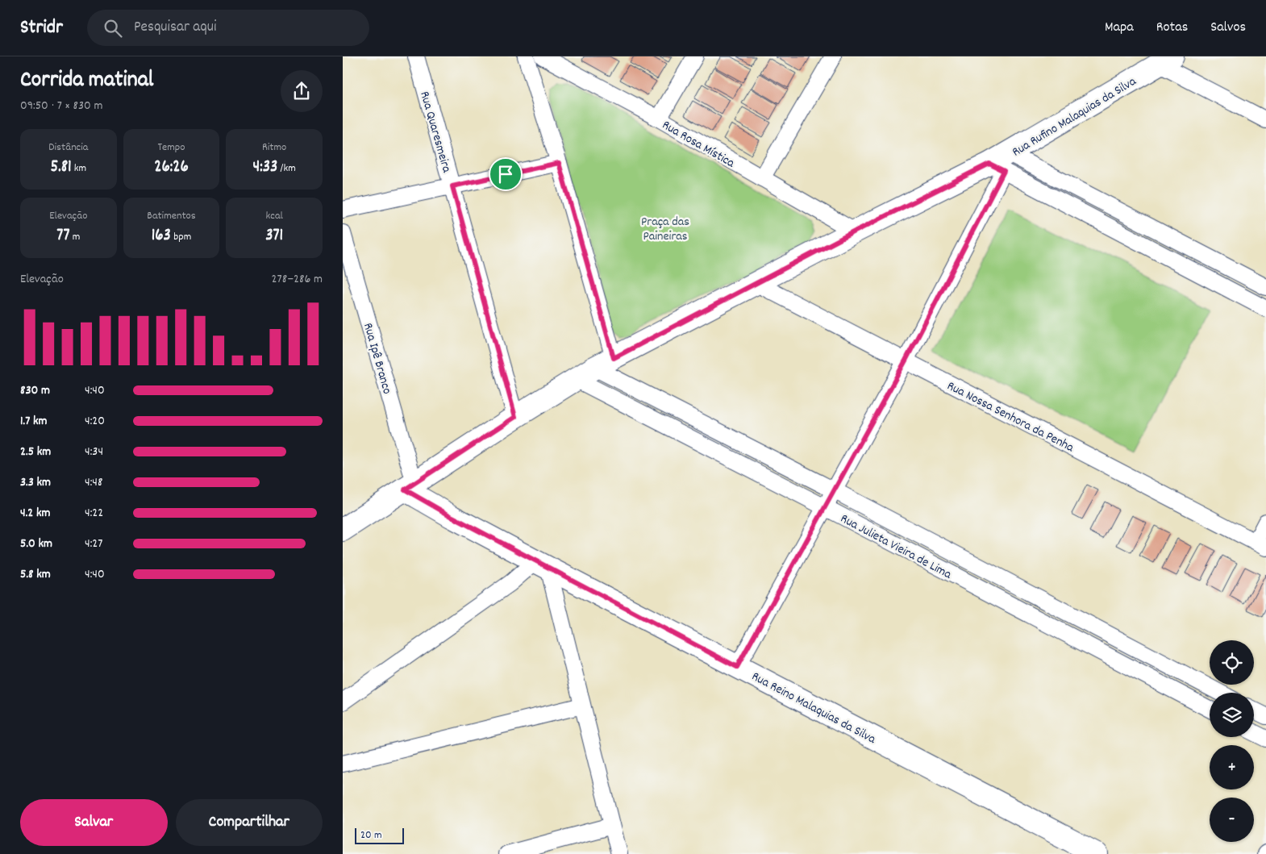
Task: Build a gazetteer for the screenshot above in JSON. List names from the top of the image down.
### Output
{
  "streets": {
    "street": [
      "Rua Rufino Malaquias da Silva",
      "Rua Quaresmeira",
      "Rua Rosa Mística",
      "Rua Ipê Branco",
      "Rua Nossa Senhora da Penha",
      "Rua Julieta Vieira de Lima",
      "Rua Reino Malaquias da Silva"
    ]
  },
  "crossings": [
    ["Rua Rufino Malaquias da Silva", "Rua Quaresmeira"],
    ["Rua Rufino Malaquias da Silva", "Rua Rosa Mística"],
    ["Rua Rufino Malaquias da Silva", "Rua Ipê Branco"],
    ["Rua Rufino Malaquias da Silva", "Rua Nossa Senhora da Penha"],
    ["Rua Rufino Malaquias da Silva", "Rua Julieta Vieira de Lima"],
    ["Rua Rufino Malaquias da Silva", "Rua Reino Malaquias da Silva"],
    ["Rua Ipê Branco", "Rua Reino Malaquias da Silva"]
  ],
  "parks": ["Praça das Paineiras"],
  "scale_bar": "20 m",
  "page": {
    "header": "Stridr",
    "search": "Pesquisar aqui",
    "nav": ["Mapa", "Rotas", "Salvos"],
    "heading": ["Corrida matinal", "09:50 · 7 × 830 m"],
    "stats": [
      ["Distância", "5.81 km"],
      ["Tempo", "26:26"],
      ["Ritmo", "4:33 /km"],
      ["Elevação", "77 m"],
      ["Batimentos", "163 bpm"],
      ["kcal", "371"]
    ],
    "chart": ["Elevação", "278–286 m"],
    "list": [
      {
        "name": "830 m",
        "note": "4:40"
      },
      {
        "name": "1.7 km",
        "note": "4:20"
      },
      {
        "name": "2.5 km",
        "note": "4:34"
      },
      {
        "name": "3.3 km",
        "note": "4:48"
      },
      {
        "name": "4.2 km",
        "note": "4:22"
      },
      {
        "name": "5.0 km",
        "note": "4:27"
      },
      {
        "name": "5.8 km",
        "note": "4:40"
      }
    ],
    "map_buttons": ["+", "−"],
    "buttons": ["Salvar", "Compartilhar"],
    "scale": "20 m"
  }
}
